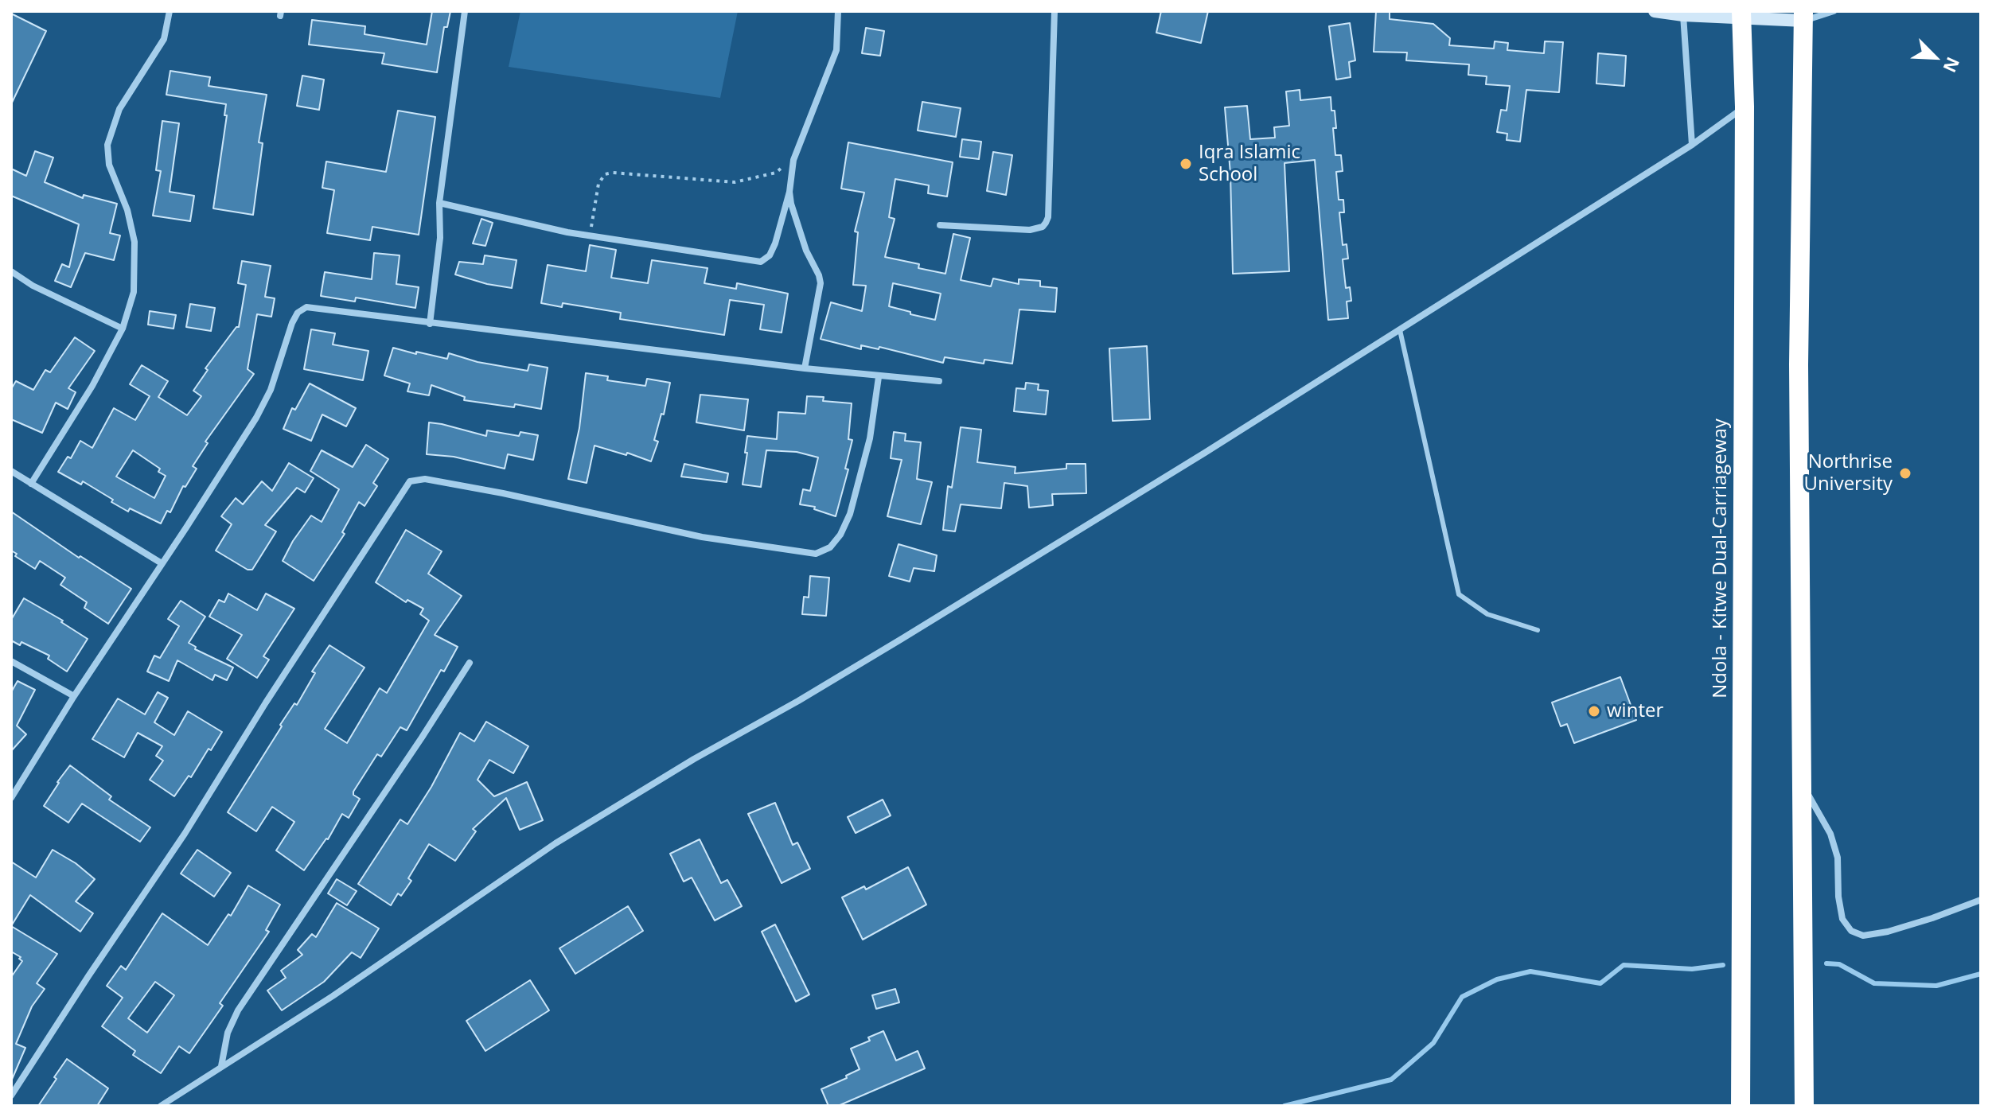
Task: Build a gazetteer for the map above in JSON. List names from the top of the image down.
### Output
{
  "streets": {
    "highway": ["Ndola - Kitwe Dual-Carriageway"]
  },
  "places": ["Iqra Islamic School", "Northrise University", "winter"],
  "north": "bottom right"
}
